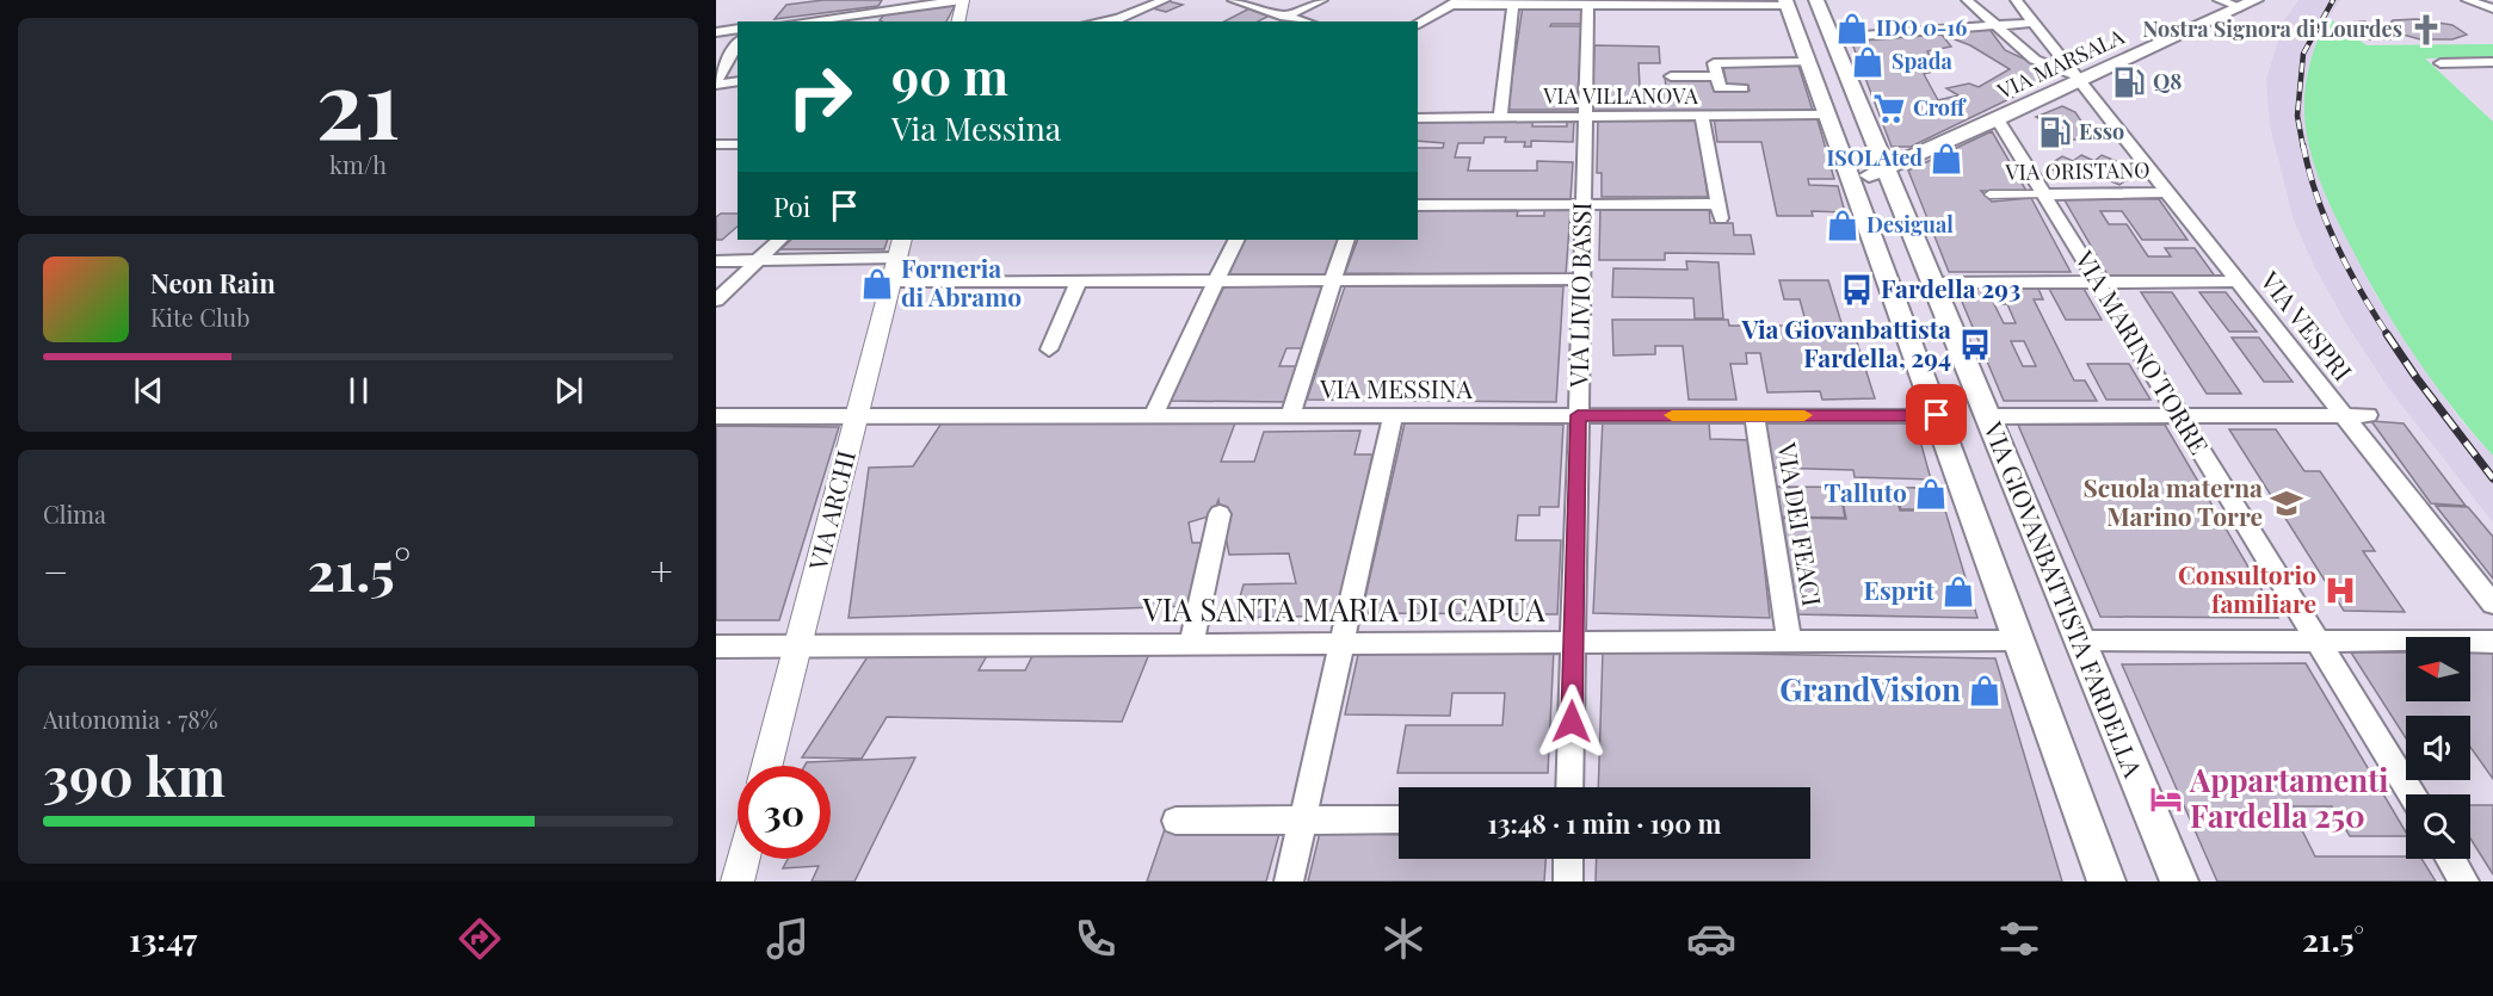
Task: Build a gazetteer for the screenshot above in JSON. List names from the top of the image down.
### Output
{
  "streets": {
    "main road": ["VIA MARSALA", "VIA GIOVANBATTISTA FARDELLA"],
    "street": [
      "VIA VILLANOVA",
      "VIA ORISTANO",
      "VIA LIVIO BASSI",
      "VIA VESPRI",
      "VIA MARINO TORRE",
      "VIA MESSINA",
      "VIA ARCHI",
      "VIA DEI FEACI",
      "VIA SANTA MARIA DI CAPUA"
    ]
  },
  "crossings": [
    ["VIA MARSALA", "VIA VESPRI"],
    ["VIA MARSALA", "VIA MARINO TORRE"],
    ["VIA MARSALA", "VIA GIOVANBATTISTA FARDELLA"],
    ["VIA VILLANOVA", "VIA LIVIO BASSI"],
    ["VIA VILLANOVA", "VIA GIOVANBATTISTA FARDELLA"],
    ["VIA ORISTANO", "VIA VESPRI"],
    ["VIA ORISTANO", "VIA MARINO TORRE"],
    ["VIA LIVIO BASSI", "VIA MESSINA"],
    ["VIA LIVIO BASSI", "VIA SANTA MARIA DI CAPUA"],
    ["VIA MESSINA", "VIA ARCHI"],
    ["VIA MESSINA", "VIA DEI FEACI"],
    ["VIA MESSINA", "VIA GIOVANBATTISTA FARDELLA"],
    ["VIA ARCHI", "VIA SANTA MARIA DI CAPUA"],
    ["VIA DEI FEACI", "VIA SANTA MARIA DI CAPUA"],
    ["VIA GIOVANBATTISTA FARDELLA", "VIA SANTA MARIA DI CAPUA"]
  ],
  "places": {
    "shop": [
      "IDO 0-16",
      "Spada",
      "ISOLAted",
      "Desigual",
      "Forneria di Abramo",
      "Talluto",
      "Esprit",
      "GrandVision"
    ],
    "church": ["Nostra Signora di Lourdes"],
    "fuel station": ["Q8", "Esso"],
    "supermarket": ["Croff"],
    "bus stop": ["Fardella 293", "Via Giovanbattista Fardella, 294"],
    "school or university": ["Scuola materna Marino Torre"],
    "hospital": ["Consultorio familiare"],
    "hotel": ["Appartamenti Fardella 250"]
  },
  "north": "left",
  "page": {
    "tile": [
      ["21", "km/h"],
      "Clima",
      ["Autonomia · 78%", "390 km"]
    ],
    "turn": ["90 m", "Via Messina"],
    "then": "Poi",
    "song": ["Neon Rain", "Kite Club"],
    "heat": ["−", "21.5°", "+"],
    "limit": "30",
    "trip": "13:48 · 1 min · 190 m",
    "tabs": ["13:47", "21.5°"]
  }
}
